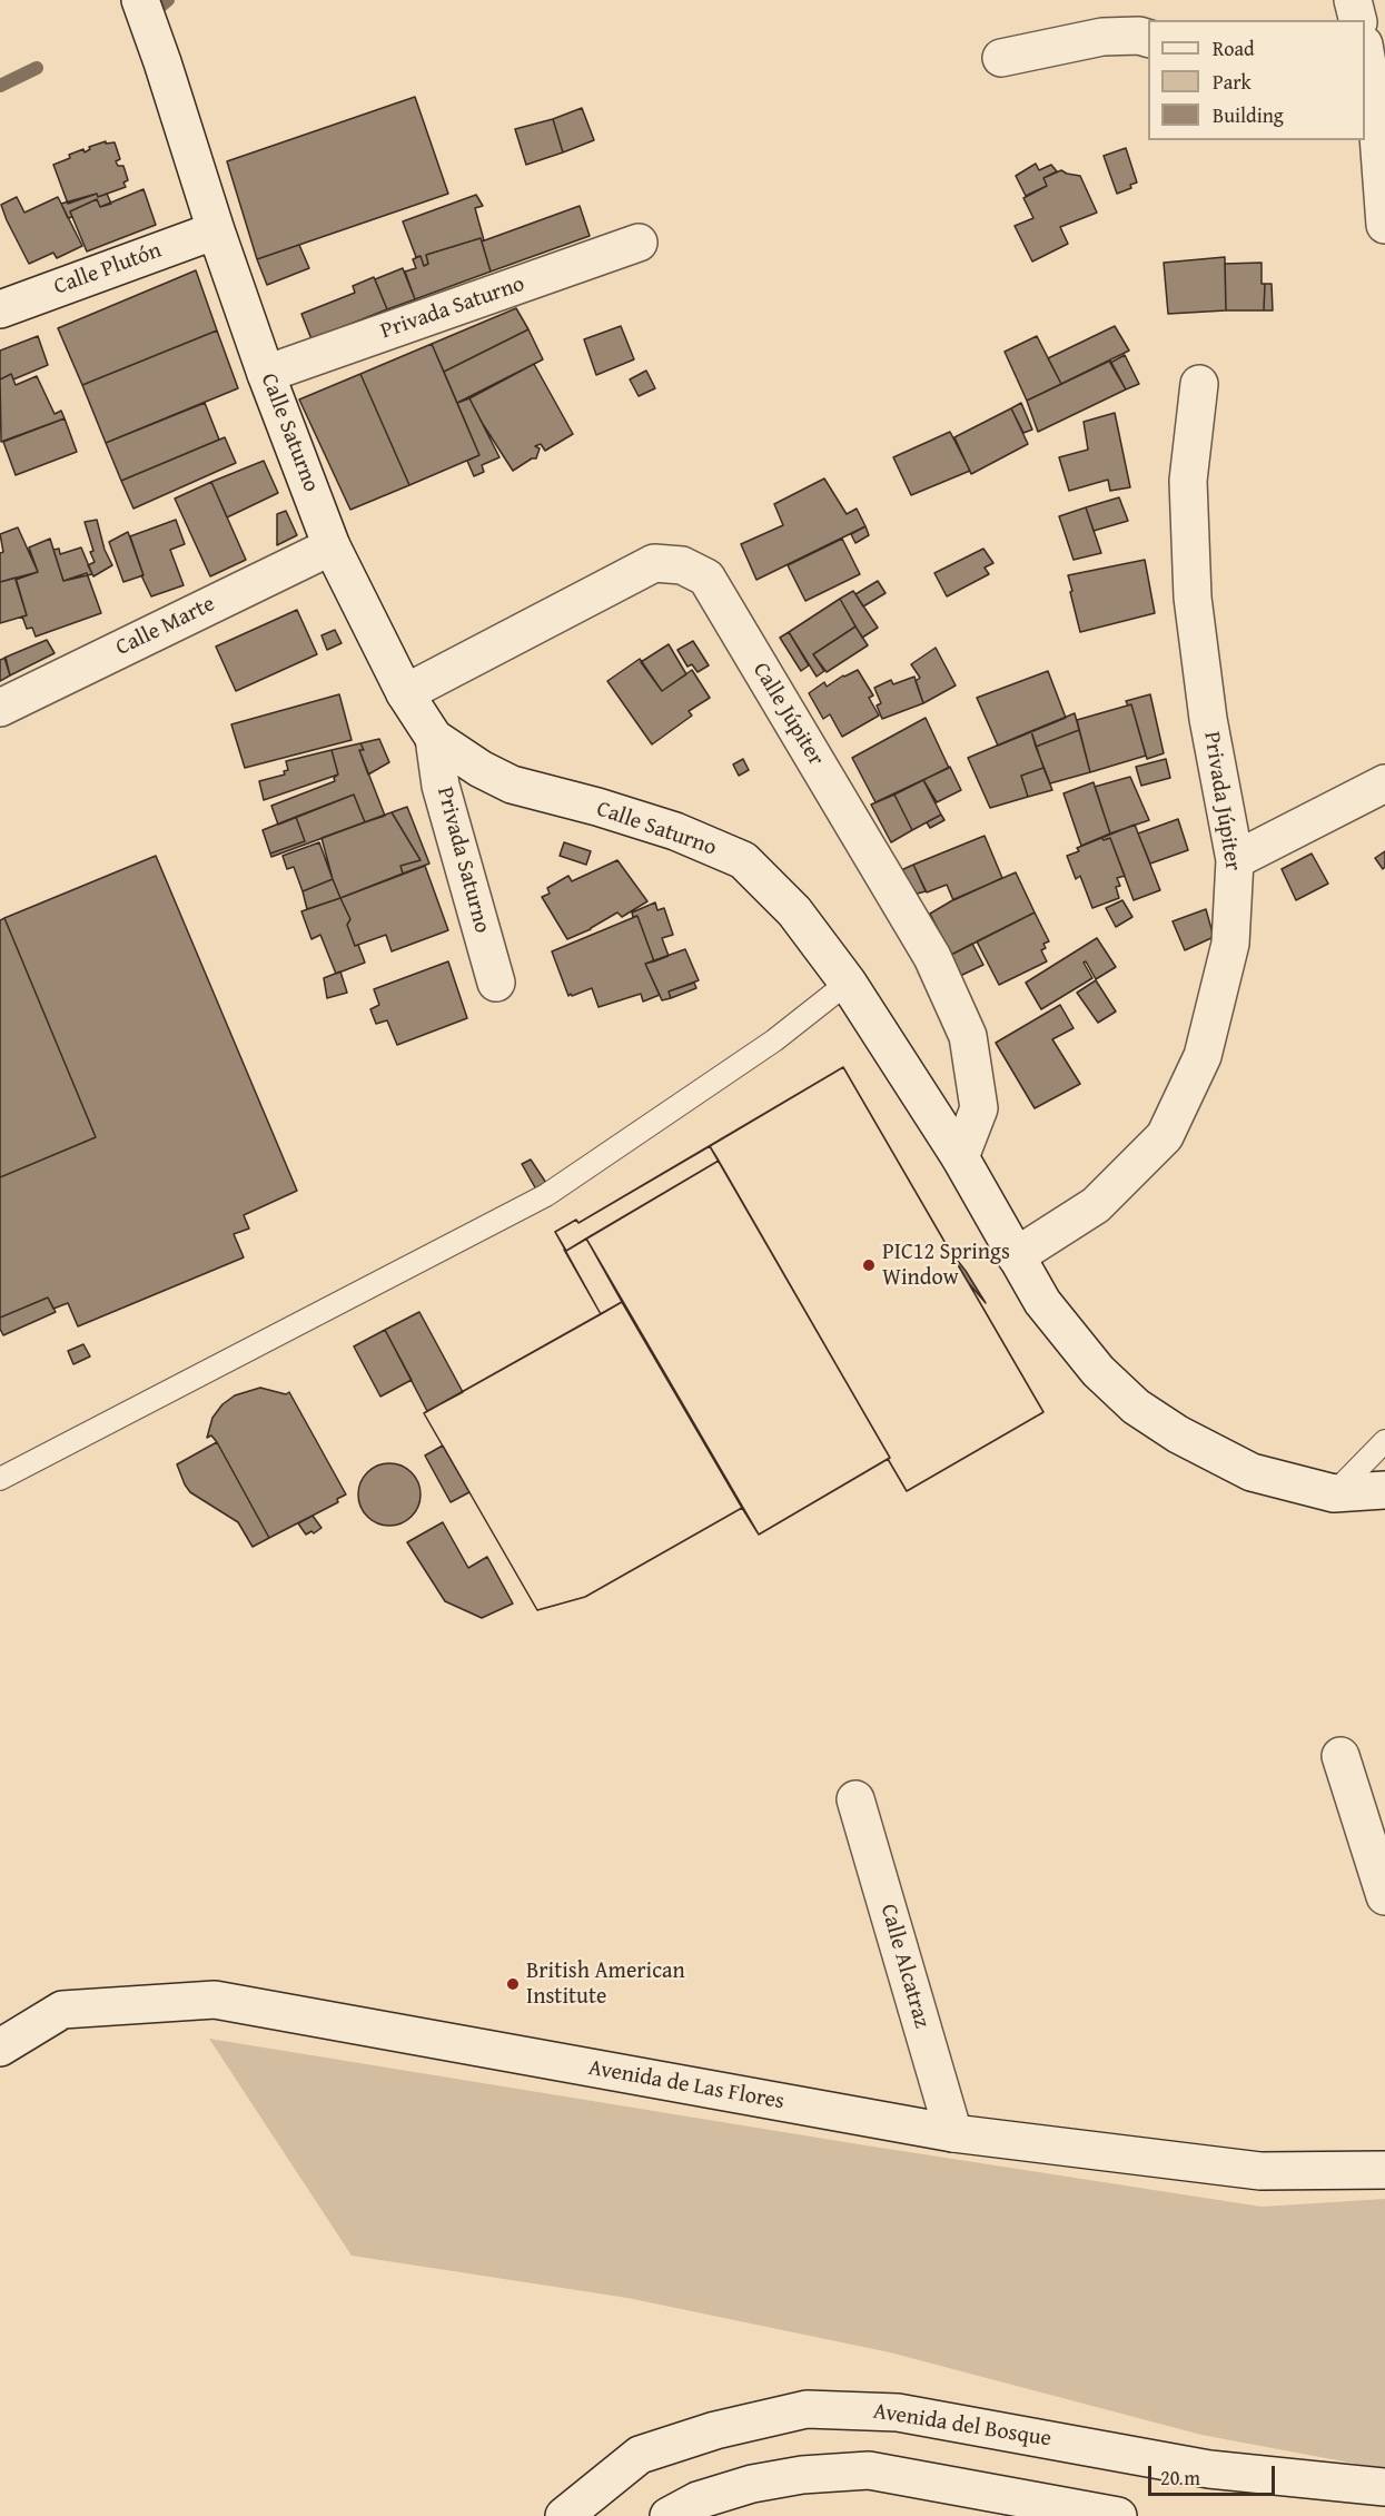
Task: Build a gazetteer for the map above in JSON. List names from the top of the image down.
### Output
{
  "streets": {
    "street": [
      "Calle Plutón",
      "Privada Saturno",
      "Calle Saturno",
      "Calle Marte",
      "Calle Júpiter",
      "Privada Júpiter",
      "Calle Alcatraz",
      "Avenida de Las Flores",
      "Avenida del Bosque"
    ]
  },
  "crossings": [
    ["Calle Plutón", "Calle Saturno"],
    ["Privada Saturno", "Calle Saturno"],
    ["Calle Saturno", "Calle Marte"],
    ["Calle Saturno", "Calle Júpiter"],
    ["Calle Saturno", "Privada Júpiter"],
    ["Calle Alcatraz", "Avenida de Las Flores"]
  ],
  "places": ["PIC12 Springs Window", "British American Institute"],
  "legend": ["Road", "Park", "Building"],
  "scale_bar": "20 m"
}
